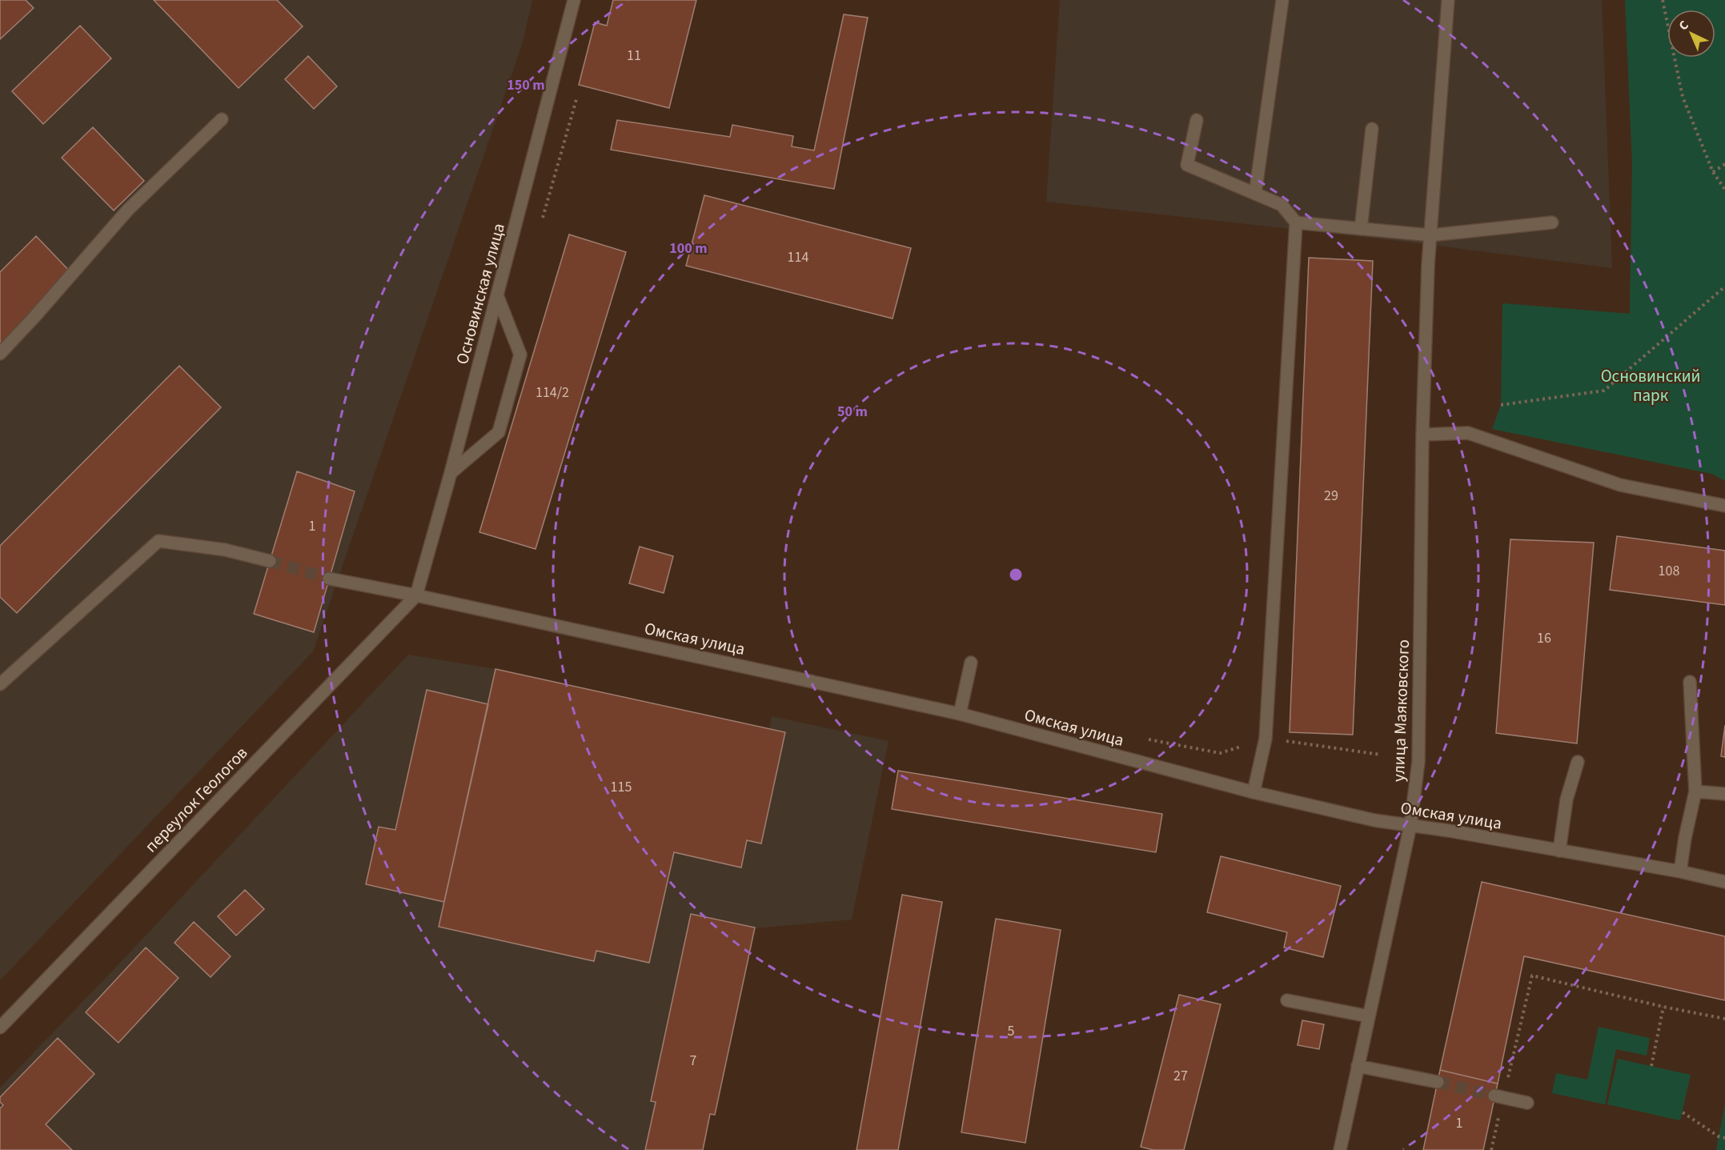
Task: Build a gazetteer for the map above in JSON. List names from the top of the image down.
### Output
{
  "streets": {
    "street": [
      "Основинская улица",
      "Омская улица",
      "улица Маяковского",
      "переулок Геологов"
    ]
  },
  "crossings": [
    ["Основинская улица", "Омская улица"],
    ["Основинская улица", "переулок Геологов"],
    ["Омская улица", "улица Маяковского"],
    ["Омская улица", "переулок Геологов"]
  ],
  "parks": ["Основинский парк"],
  "house_numbers": [
    "11",
    "114",
    "114/2",
    "29",
    "1",
    "108",
    "16",
    "115",
    "5",
    "7",
    "27",
    "1"
  ],
  "north": "top left",
  "rings": ["150 m", "100 m", "50 m"]
}
